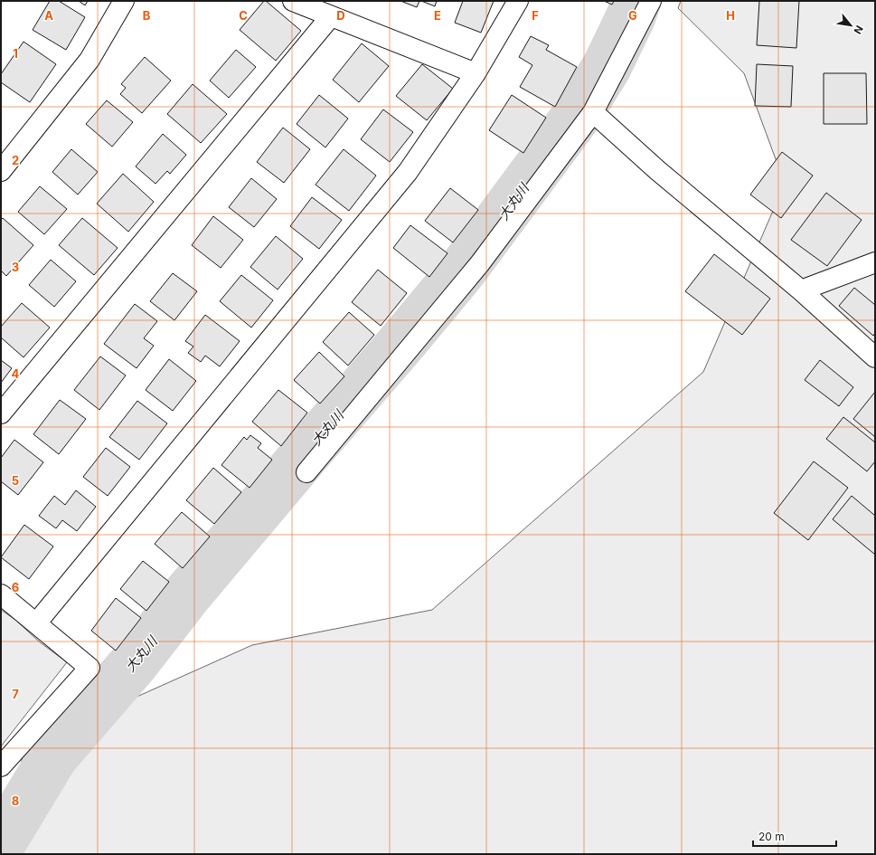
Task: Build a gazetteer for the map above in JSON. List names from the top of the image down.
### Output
{
  "water": ["大丸川"],
  "scale_bar": "20 m",
  "north": "bottom right",
  "grid": {
    "columns": [
      "A",
      "B",
      "C",
      "D",
      "E",
      "F",
      "G",
      "H"
    ],
    "rows": [
      "1",
      "2",
      "3",
      "4",
      "5",
      "6",
      "7",
      "8"
    ]
  }
}
